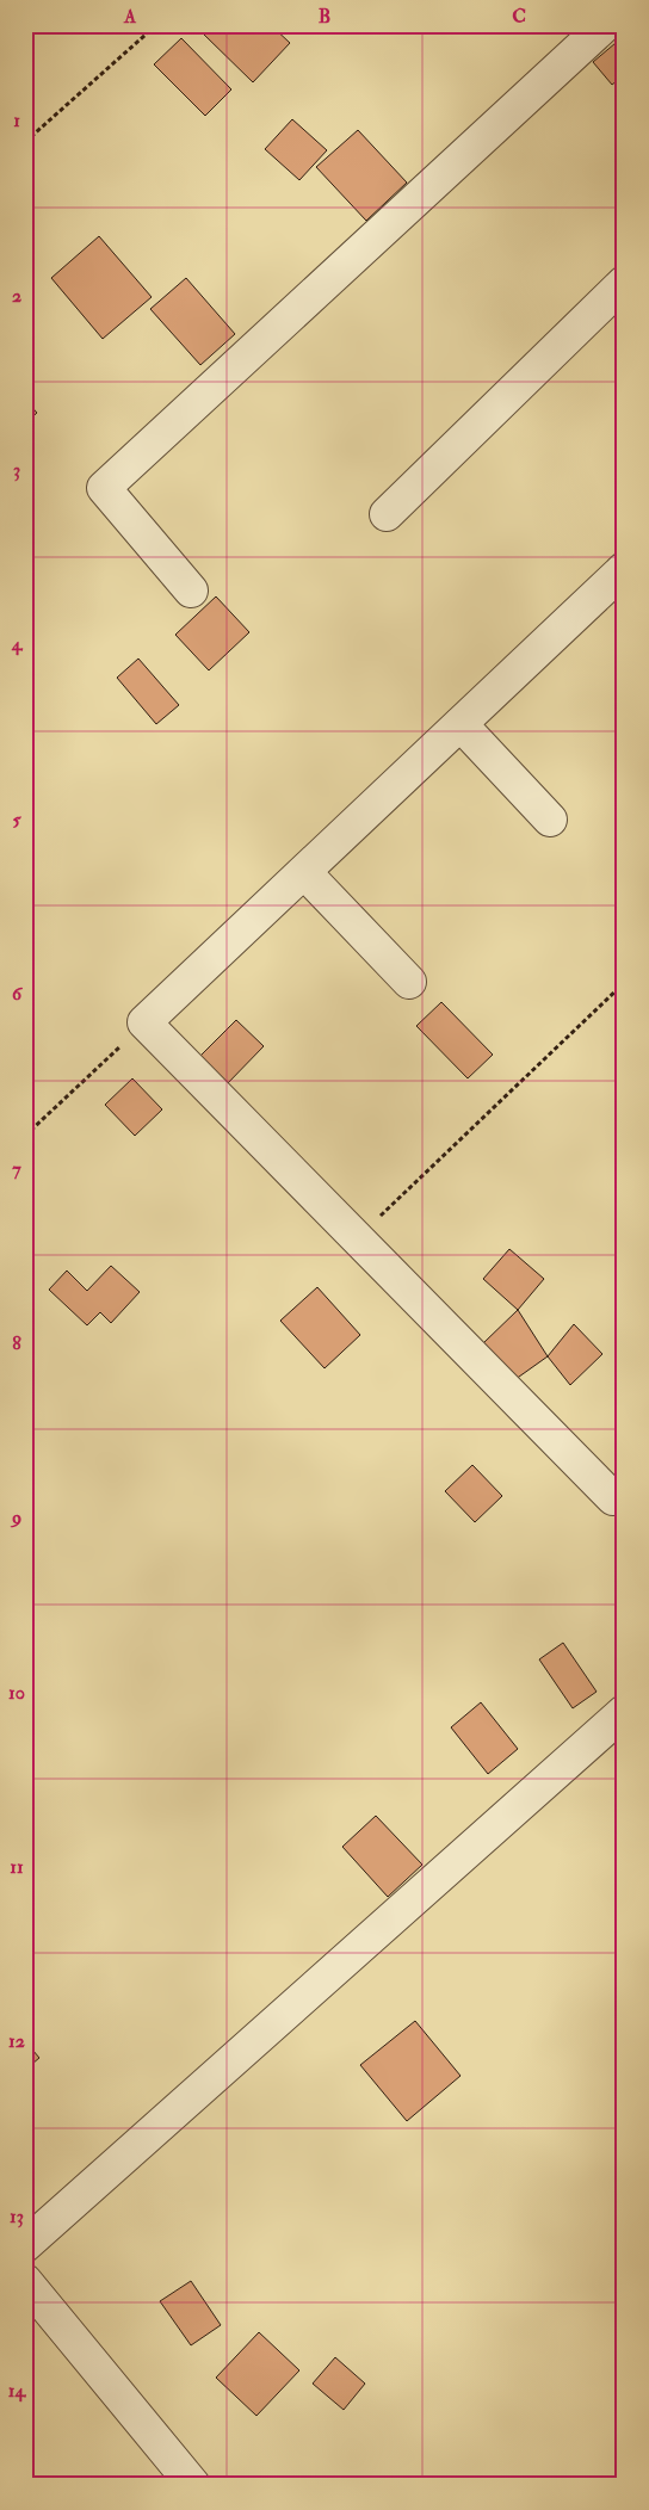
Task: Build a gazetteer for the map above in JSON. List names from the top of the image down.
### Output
{
  "grid": {
    "columns": ["A", "B", "C"],
    "rows": [
      "1",
      "2",
      "3",
      "4",
      "5",
      "6",
      "7",
      "8",
      "9",
      "10",
      "11",
      "12",
      "13",
      "14"
    ]
  }
}
